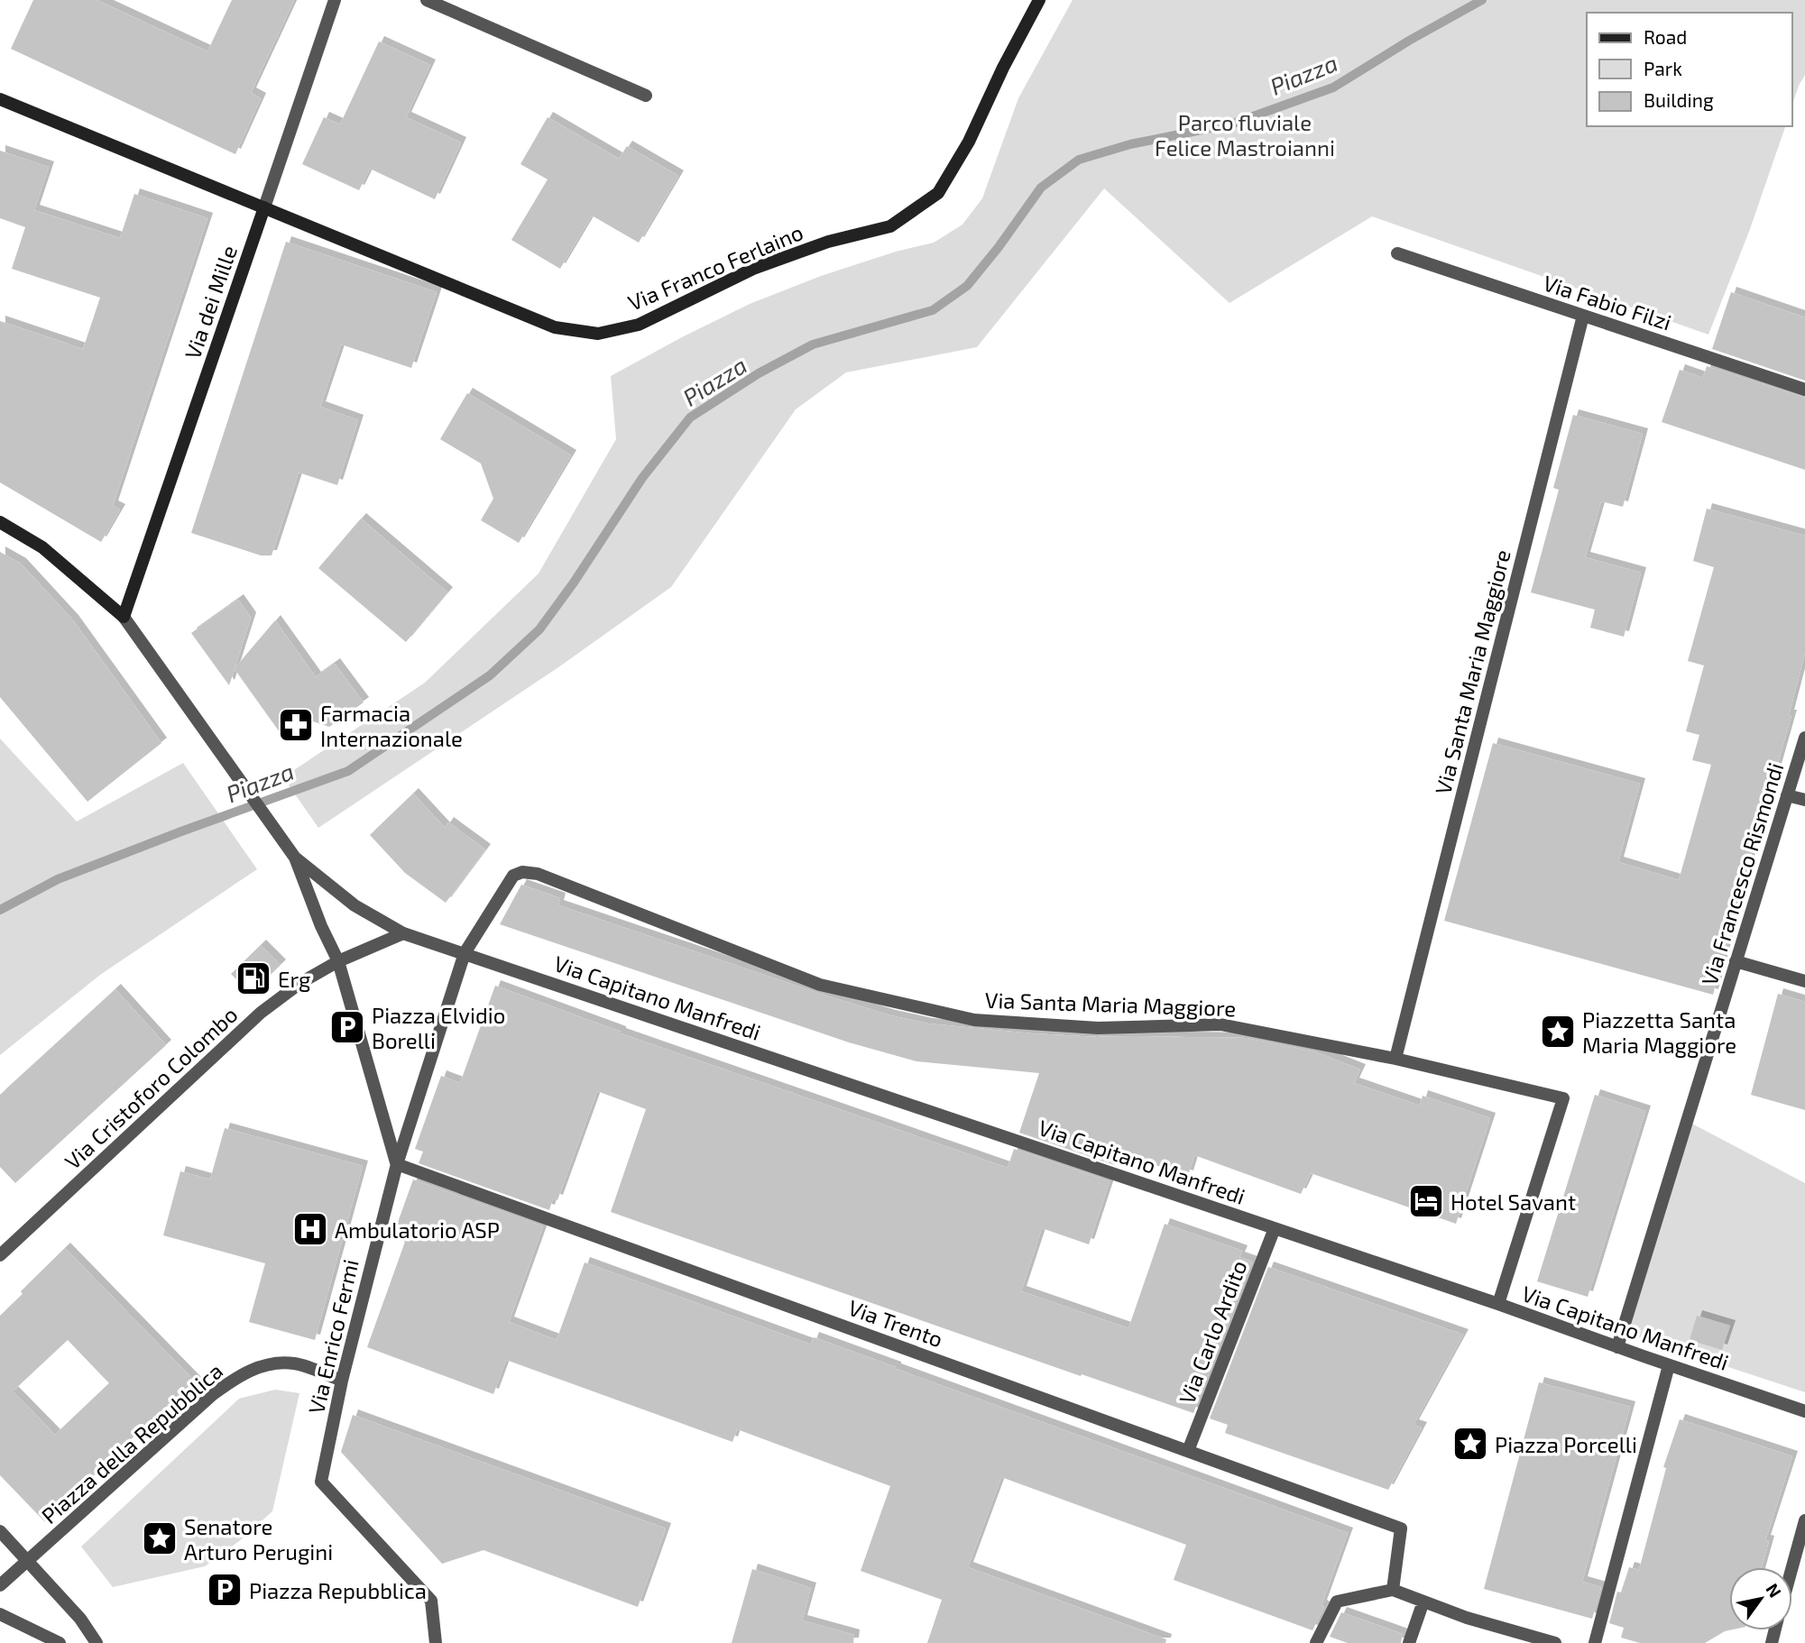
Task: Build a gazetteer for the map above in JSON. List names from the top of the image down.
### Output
{
  "streets": {
    "main road": ["Via Franco Ferlaino", "Via dei Mille"],
    "street": [
      "Via Fabio Filzi",
      "Via Santa Maria Maggiore",
      "Via Francesco Rismondi",
      "Via Capitano Manfredi",
      "Via Cristoforo Colombo",
      "Via Trento",
      "Via Carlo Ardito",
      "Via Enrico Fermi",
      "Piazza della Repubblica"
    ]
  },
  "crossings": [
    ["Via Franco Ferlaino", "Via dei Mille"],
    ["Via Fabio Filzi", "Via Santa Maria Maggiore"],
    ["Via Santa Maria Maggiore", "Via Capitano Manfredi"],
    ["Via Francesco Rismondi", "Via Capitano Manfredi"],
    ["Via Capitano Manfredi", "Via Carlo Ardito"],
    ["Via Trento", "Via Carlo Ardito"],
    ["Via Trento", "Via Enrico Fermi"],
    ["Via Enrico Fermi", "Piazza della Repubblica"]
  ],
  "water": ["Piazza"],
  "parks": ["Parco fluviale Felice Mastroianni"],
  "places": {
    "pharmacy": ["Farmacia Internazionale"],
    "fuel station": ["Erg"],
    "parking": ["Piazza Elvidio Borelli", "Piazza Repubblica"],
    "place": ["Piazzetta Santa Maria Maggiore", "Piazza Porcelli", "Senatore Arturo Perugini"],
    "hotel": ["Hotel Savant"],
    "hospital": ["Ambulatorio ASP"]
  },
  "legend": ["Road", "Park", "Building"],
  "north": "top right"
}
